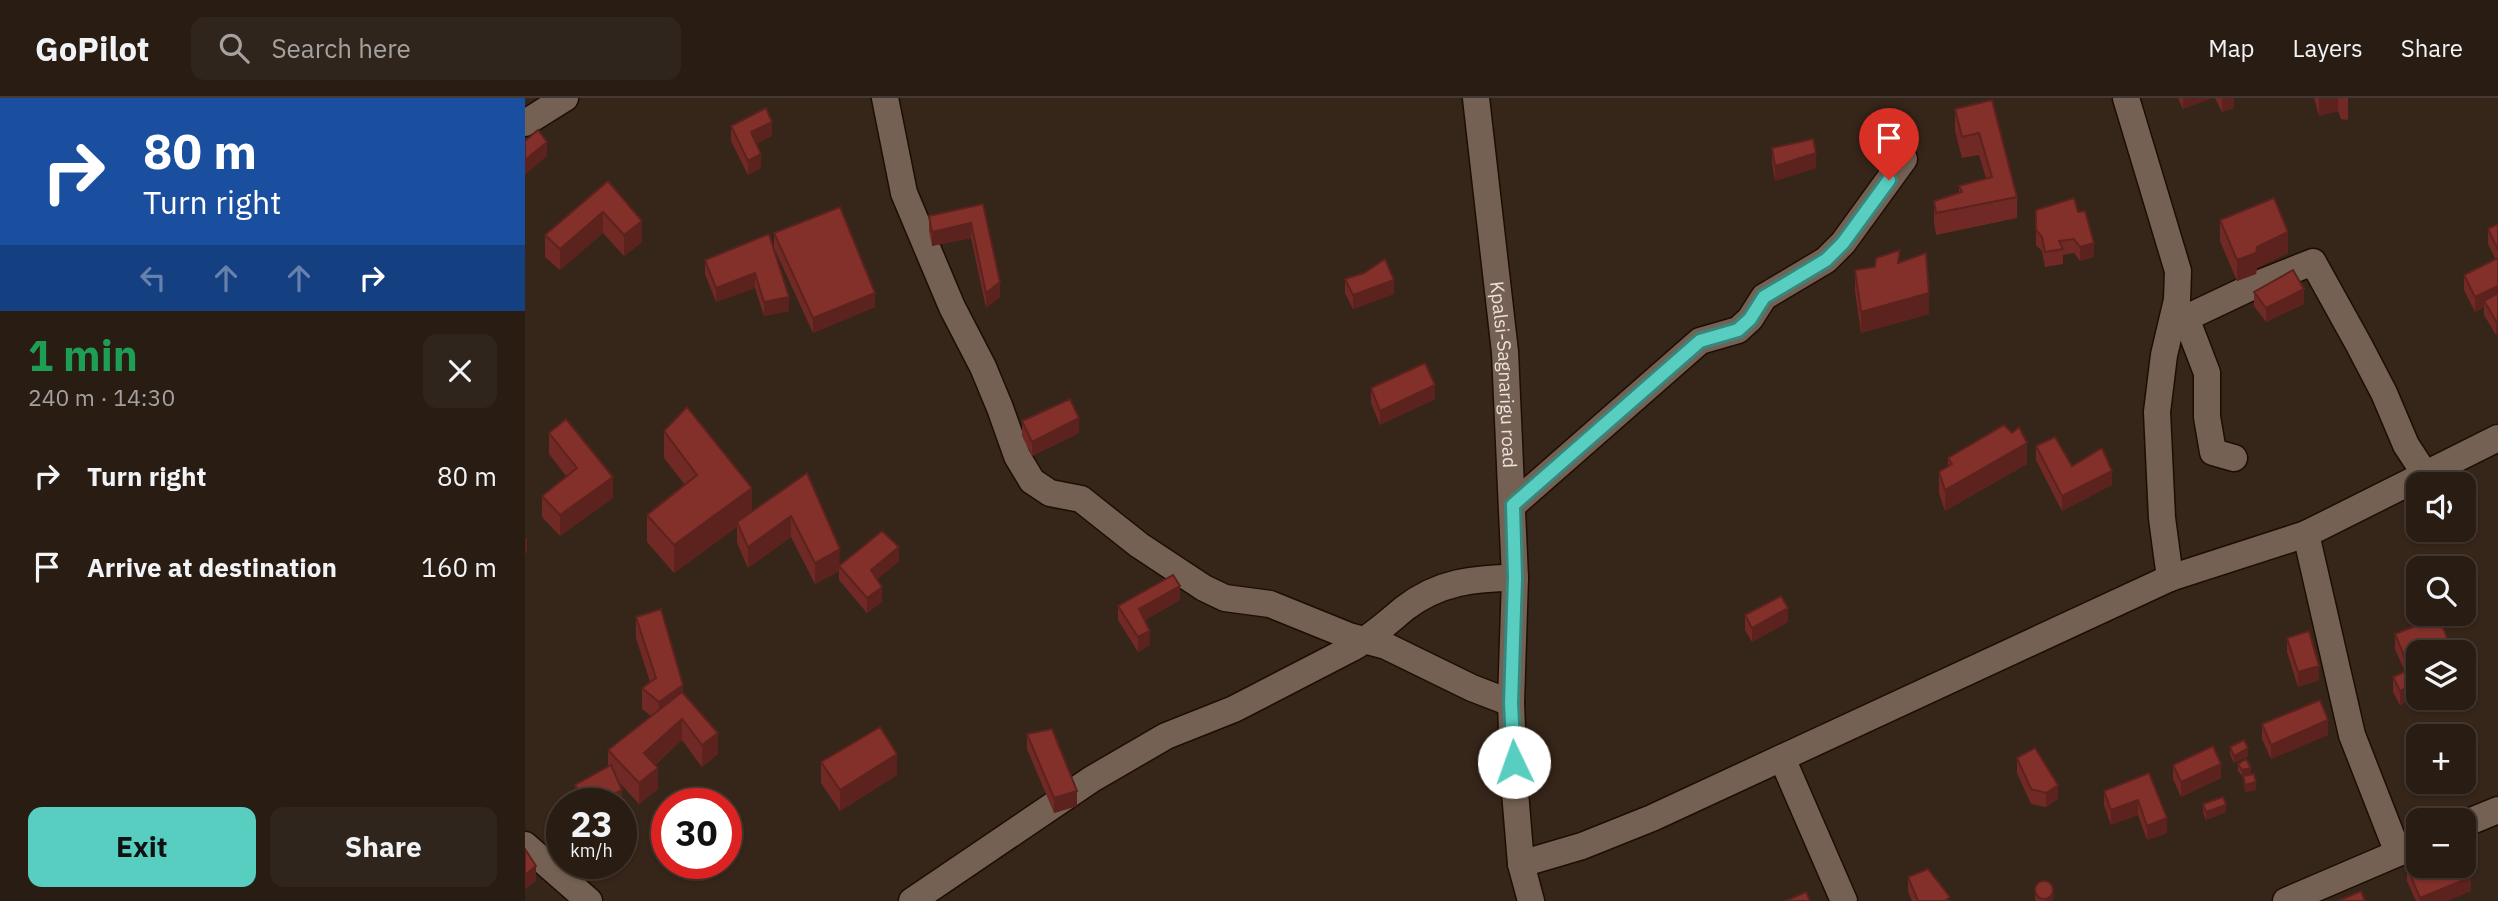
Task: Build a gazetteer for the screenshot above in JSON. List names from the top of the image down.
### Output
{
  "streets": {
    "street": ["Kpalsi-Sagnarigu road"]
  },
  "page": {
    "header": "GoPilot",
    "search": "Search here",
    "nav": ["Map", "Layers", "Share"],
    "turn": ["80 m", "Turn right"],
    "heading": ["1 min", "240 m · 14:30"],
    "list": [
      {
        "name": "Turn right",
        "value": "80 m"
      },
      {
        "name": "Arrive at destination",
        "value": "160 m"
      }
    ],
    "map_buttons": ["+", "−"],
    "speed": "23 km/h",
    "limit": "30",
    "buttons": ["Exit", "Share"]
  }
}
